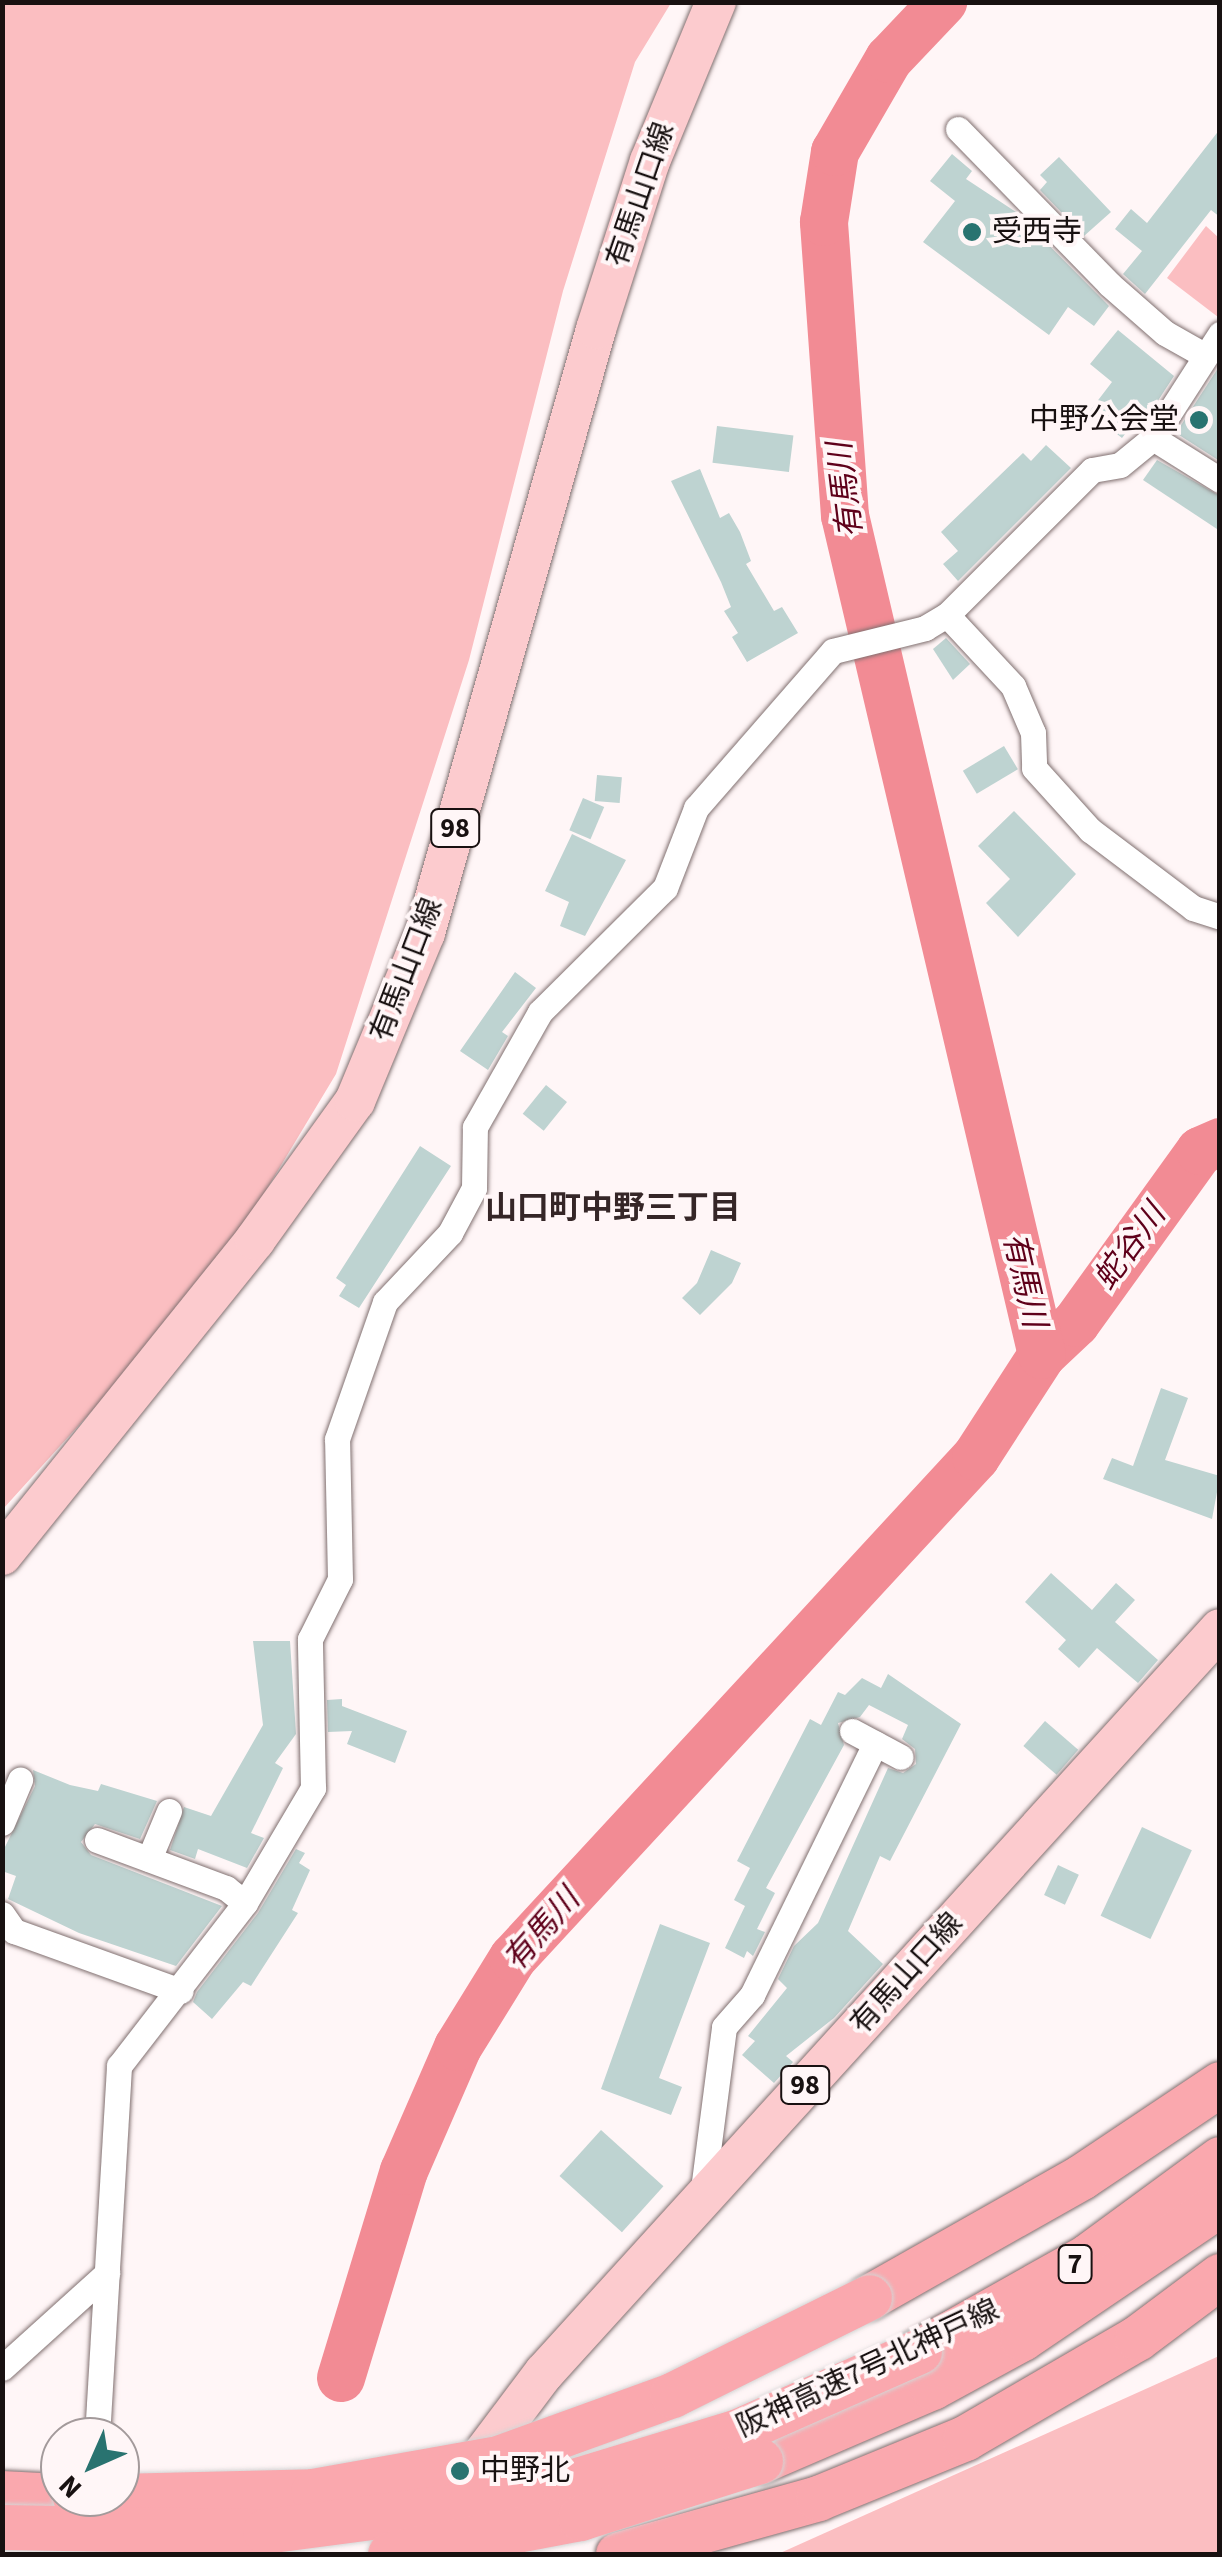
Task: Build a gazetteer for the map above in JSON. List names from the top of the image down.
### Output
{
  "streets": {
    "highway": ["7", "阪神高速7号北神戸線"],
    "main road": ["有馬山口線", "98"]
  },
  "districts": ["山口町中野三丁目"],
  "water": ["有馬川", "蛇谷川"],
  "places": ["受西寺", "中野公会堂", "中野北"],
  "north": "bottom left"
}
